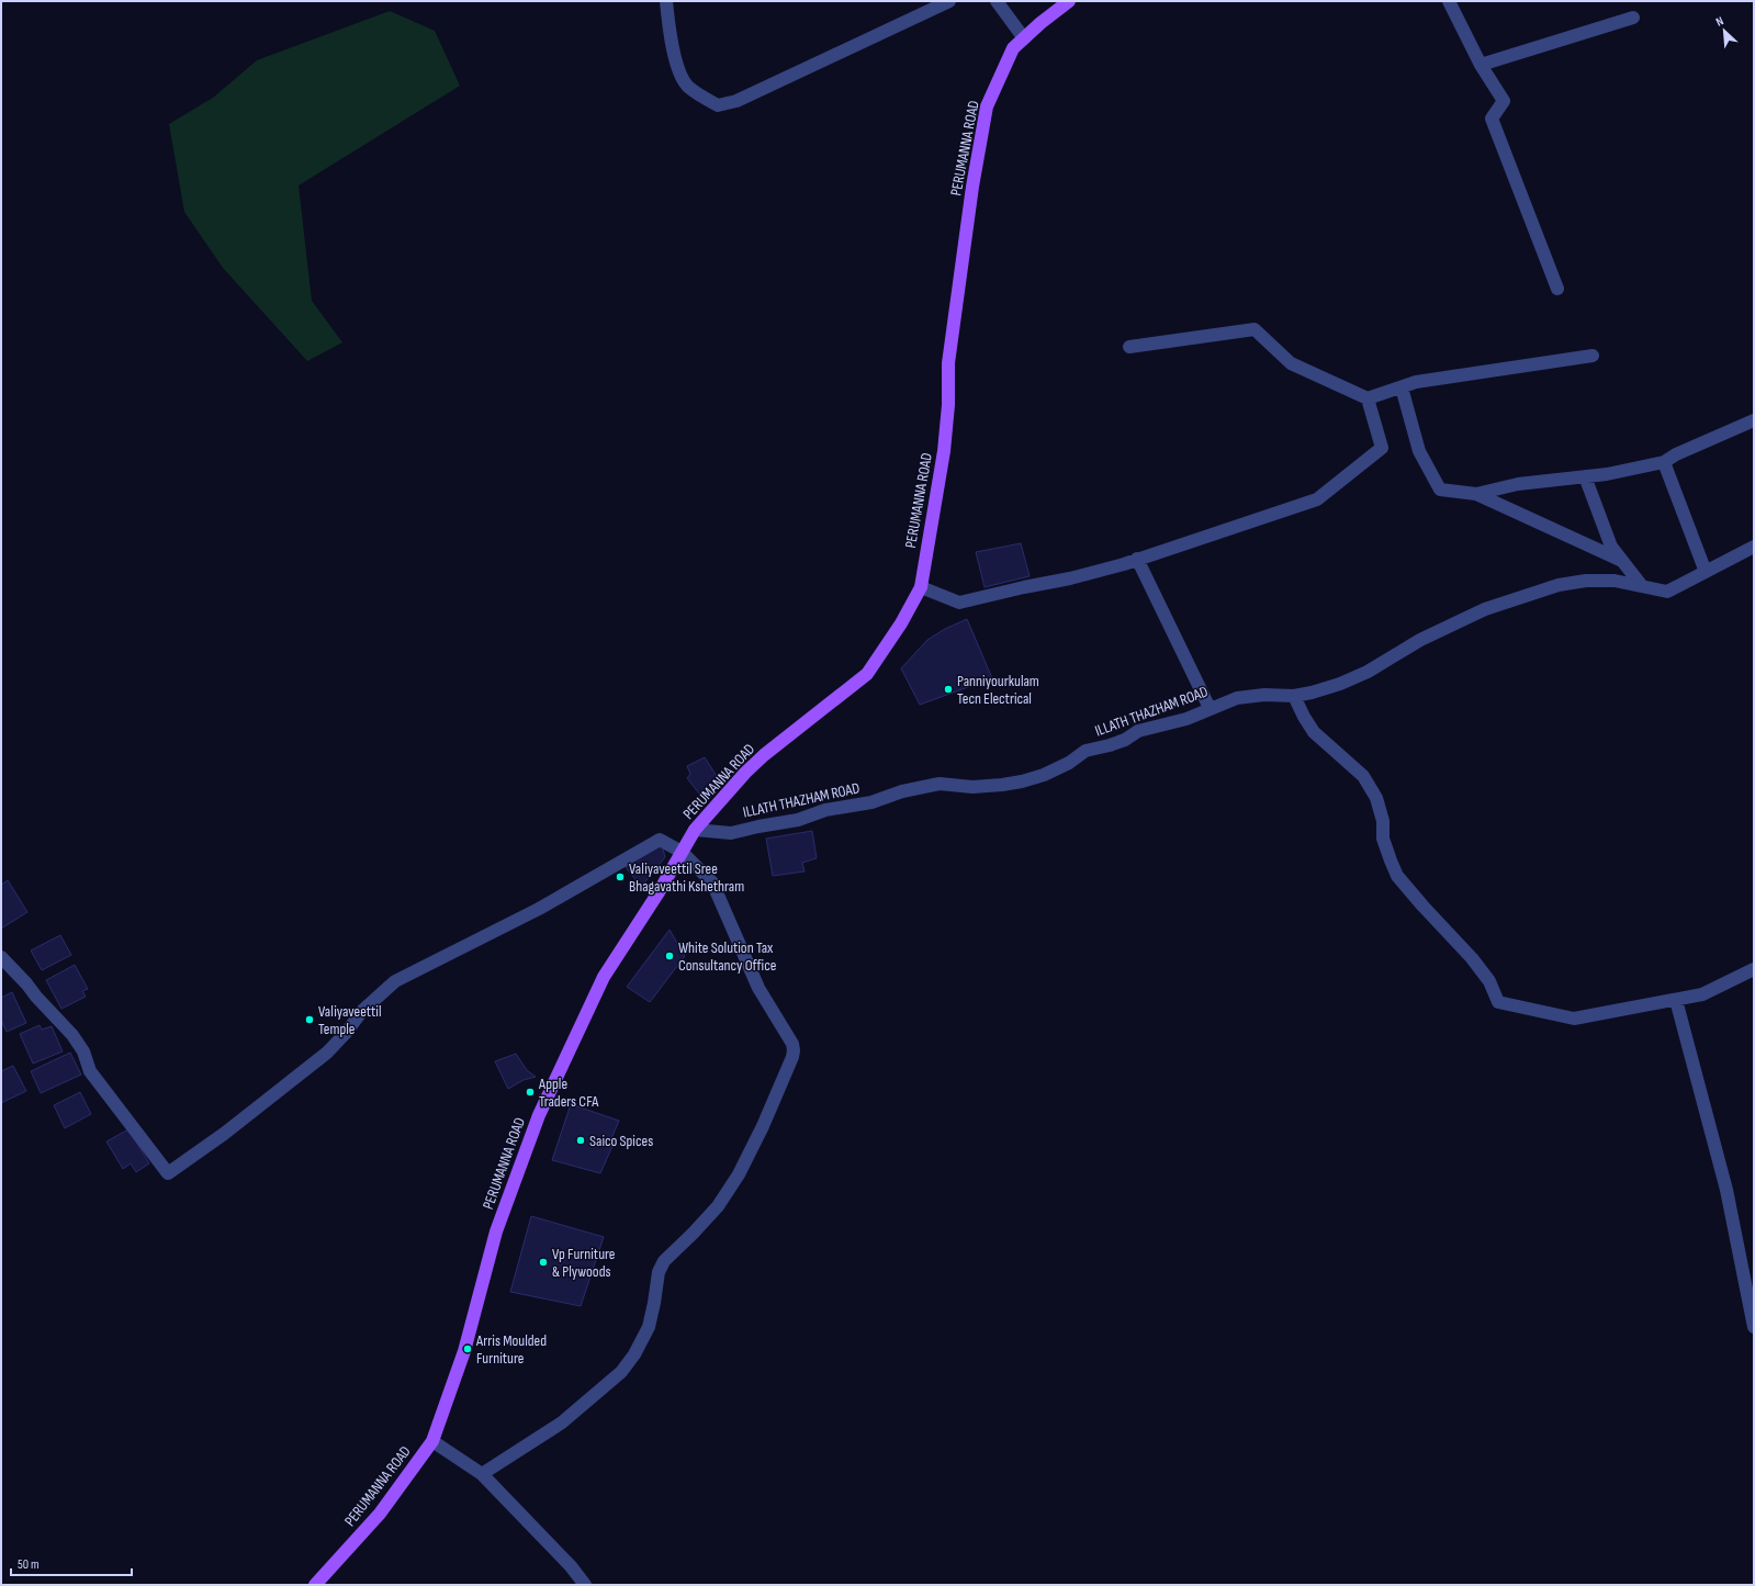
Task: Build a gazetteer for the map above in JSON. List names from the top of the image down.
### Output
{
  "streets": {
    "main road": ["PERUMANNA ROAD"],
    "street": ["ILLATH THAZHAM ROAD"]
  },
  "crossings": [
    ["PERUMANNA ROAD", "ILLATH THAZHAM ROAD"]
  ],
  "places": [
    "Panniyourkulam Tecn Electrical",
    "Valiyaveettil Sree Bhagavathi Kshethram",
    "White Solution Tax Consultancy Office",
    "Valiyaveettil Temple",
    "Apple Traders CFA",
    "Saico Spices",
    "Vp Furniture & Plywoods",
    "Arris Moulded Furniture"
  ],
  "scale_bar": "50 m",
  "north": "top left"
}
